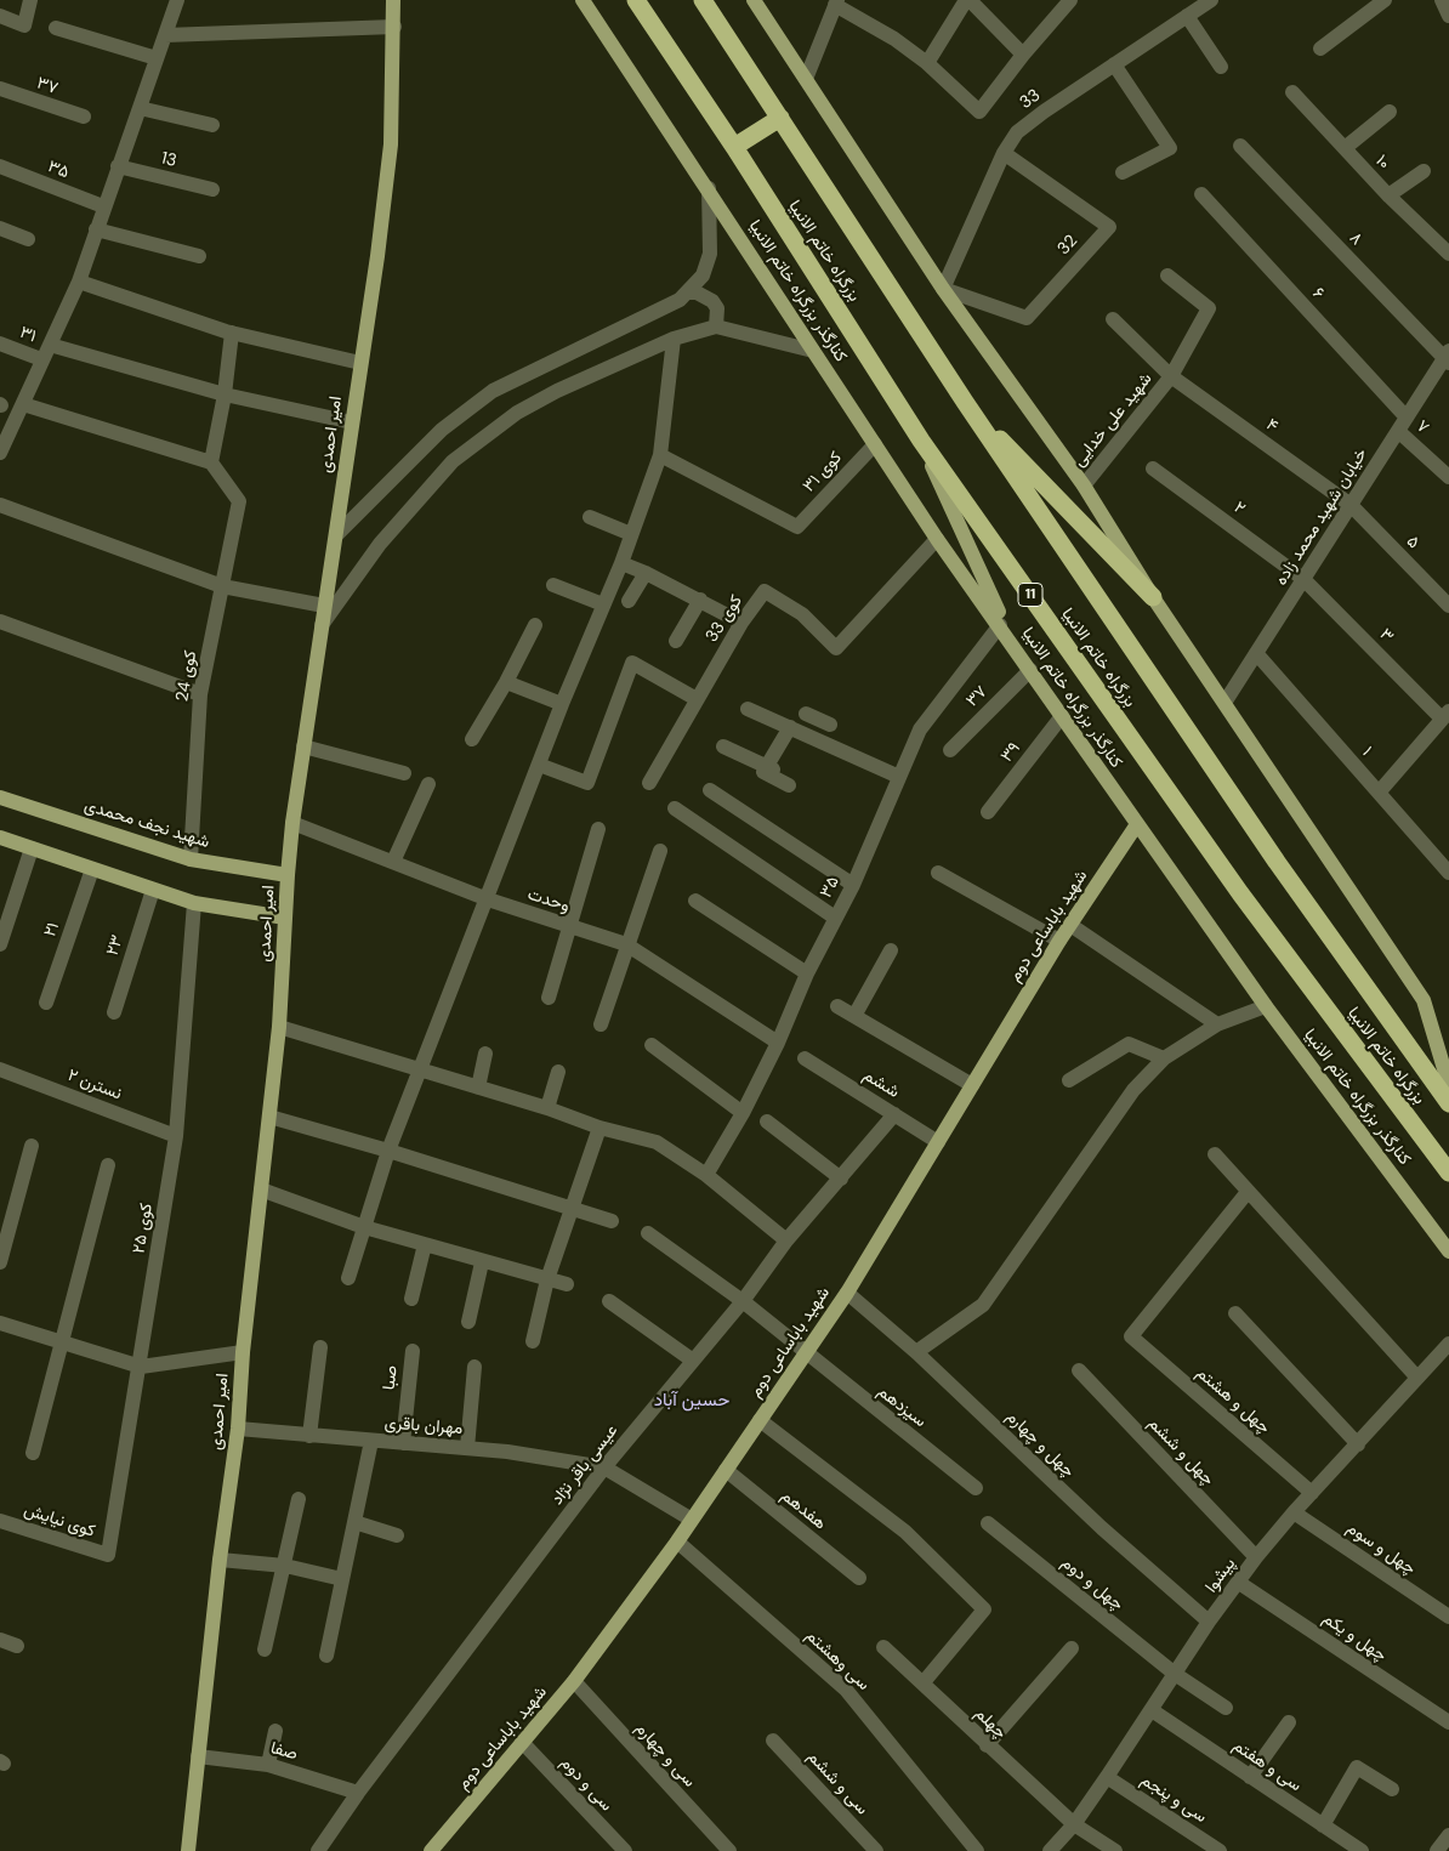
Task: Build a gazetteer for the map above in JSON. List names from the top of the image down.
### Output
{
  "streets": {
    "highway": ["بزرگراه خاتم الانبیا", "11"],
    "main road": [
      "کنارگذر بزرگراه خاتم الانبیا",
      "امیر احمدی",
      "شهید نجف محمدی",
      "شهید باباساعی دوم"
    ],
    "street": [
      "۳۷",
      "33",
      "13",
      "۱۰",
      "۳۵",
      "۸",
      "32",
      "۶",
      "۳۱",
      "شهید علی خدایی",
      "۴",
      "۷",
      "کوی ۳۱",
      "۲",
      "خیابان شهید محمد زاده",
      "۵",
      "کوی 33",
      "۳",
      "کوی 24",
      "۱",
      "۳۹",
      "وحدت",
      "۲۱",
      "۲۳",
      "ششم",
      "نسترن ۲",
      "کوی ۲۵",
      "صبا",
      "چهل و هشتم",
      "سیزدهم",
      "مهران باقری",
      "چهل و چهارم",
      "چهل و ششم",
      "عیسی باقر نژاد",
      "هفدهم",
      "کوی نیایش",
      "چهل و سوم",
      "پیشوا",
      "چهل و دوم",
      "چهل و یکم",
      "سی وهشتم",
      "چهلم",
      "صفا",
      "سی و چهارم",
      "سی و هفتم",
      "سی و ششم",
      "سی و دوم",
      "سی و پنجم"
    ]
  },
  "crossings": [
    ["۳۷", "کنارگذر بزرگراه خاتم الانبیا"],
    ["33", "32"],
    ["۳۵", "کنارگذر بزرگراه خاتم الانبیا"],
    ["۳۵", "وحدت"],
    ["۸", "خیابان شهید محمد زاده"],
    ["کنارگذر بزرگراه خاتم الانبیا", "کوی ۳۱"],
    ["کنارگذر بزرگراه خاتم الانبیا", "کوی 33"],
    ["کنارگذر بزرگراه خاتم الانبیا", "۳۹"],
    ["کنارگذر بزرگراه خاتم الانبیا", "شهید باباساعی دوم"],
    ["۶", "۷"],
    ["۶", "خیابان شهید محمد زاده"],
    ["شهید علی خدایی", "۴"],
    ["۴", "خیابان شهید محمد زاده"],
    ["۴", "۵"],
    ["۷", "خیابان شهید محمد زاده"],
    ["امیر احمدی", "شهید نجف محمدی"],
    ["امیر احمدی", "وحدت"],
    ["امیر احمدی", "مهران باقری"],
    ["امیر احمدی", "صفا"],
    ["۲", "خیابان شهید محمد زاده"],
    ["۲", "۳"],
    ["خیابان شهید محمد زاده", "۵"],
    ["خیابان شهید محمد زاده", "۳"],
    ["خیابان شهید محمد زاده", "۱"],
    ["کوی 24", "شهید نجف محمدی"],
    ["شهید باباساعی دوم", "ششم"],
    ["شهید باباساعی دوم", "سیزدهم"],
    ["شهید باباساعی دوم", "چهل و چهارم"],
    ["شهید باباساعی دوم", "هفدهم"],
    ["شهید باباساعی دوم", "سی وهشتم"],
    ["شهید باباساعی دوم", "سی و چهارم"],
    ["شهید باباساعی دوم", "سی و دوم"],
    ["ششم", "عیسی باقر نژاد"],
    ["نسترن ۲", "کوی ۲۵"],
    ["کوی ۲۵", "کوی نیایش"],
    ["صبا", "مهران باقری"],
    ["چهل و هشتم", "پیشوا"],
    ["سیزدهم", "عیسی باقر نژاد"],
    ["مهران باقری", "عیسی باقر نژاد"],
    ["چهل و چهارم", "پیشوا"],
    ["چهل و ششم", "پیشوا"],
    ["عیسی باقر نژاد", "صفا"],
    ["چهل و سوم", "پیشوا"],
    ["پیشوا", "چهل و دوم"],
    ["پیشوا", "چهل و یکم"],
    ["پیشوا", "چهلم"],
    ["پیشوا", "سی و هفتم"],
    ["پیشوا", "سی و پنجم"]
  ],
  "districts": ["حسین آباد"]
}
